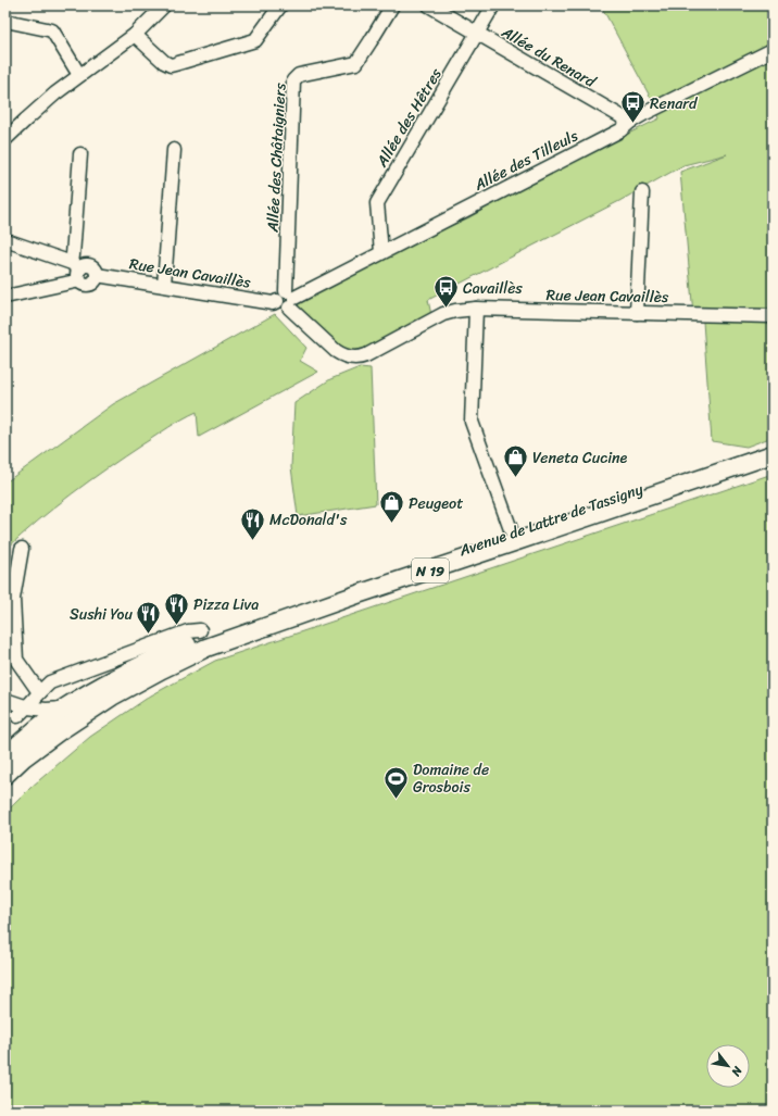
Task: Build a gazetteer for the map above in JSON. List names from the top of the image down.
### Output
{
  "streets": {
    "main road": ["Avenue de Lattre de Tassigny", "N 19"],
    "street": [
      "Allée du Renard",
      "Allée des Hêtres",
      "Allée des Châtaigniers",
      "Allée des Tilleuls",
      "Rue Jean Cavaillès"
    ]
  },
  "crossings": [
    ["Allée du Renard", "Allée des Hêtres"],
    ["Allée du Renard", "Allée des Tilleuls"],
    ["Allée des Hêtres", "Allée des Tilleuls"],
    ["Allée des Châtaigniers", "Allée des Tilleuls"],
    ["Allée des Châtaigniers", "Rue Jean Cavaillès"],
    ["Allée des Tilleuls", "Rue Jean Cavaillès"],
    ["Avenue de Lattre de Tassigny", "N 19"]
  ],
  "places": {
    "bus stop": ["Renard", "Cavaillès"],
    "shop": ["Veneta Cucine", "Peugeot"],
    "restaurant": ["McDonald's", "Pizza Liva", "Sushi You"],
    "sports": ["Domaine de Grosbois"]
  },
  "north": "bottom right"
}
